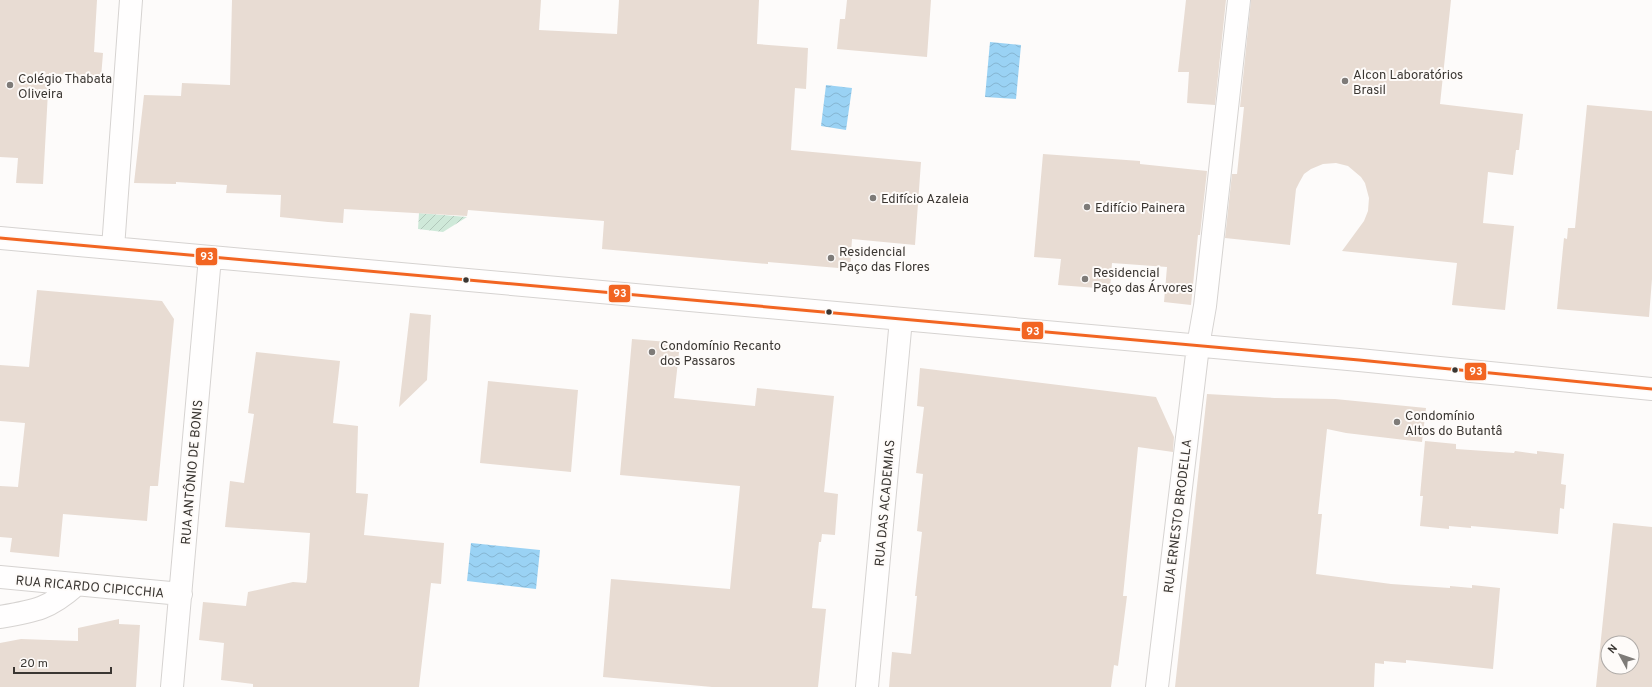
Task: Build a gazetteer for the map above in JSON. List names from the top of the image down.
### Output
{
  "streets": {
    "street": [
      "RUA ANTÔNIO DE BONIS",
      "RUA DAS ACADEMIAS",
      "RUA ERNESTO BRODELLA",
      "RUA RICARDO CIPICCHIA"
    ]
  },
  "crossings": [
    ["RUA ANTÔNIO DE BONIS", "RUA RICARDO CIPICCHIA"]
  ],
  "places": [
    "Alcon Laboratórios Brasil",
    "Colégio Thabata Oliveira",
    "Edifício Azaleia",
    "Edifício Painera",
    "Residencial Paço das Flores",
    "Residencial Paço das Árvores",
    "Condomínio Recanto dos Passaros",
    "Condomínio Altos do Butantâ"
  ],
  "lines": ["transit line 93"],
  "scale_bar": "20 m",
  "north": "top left"
}
